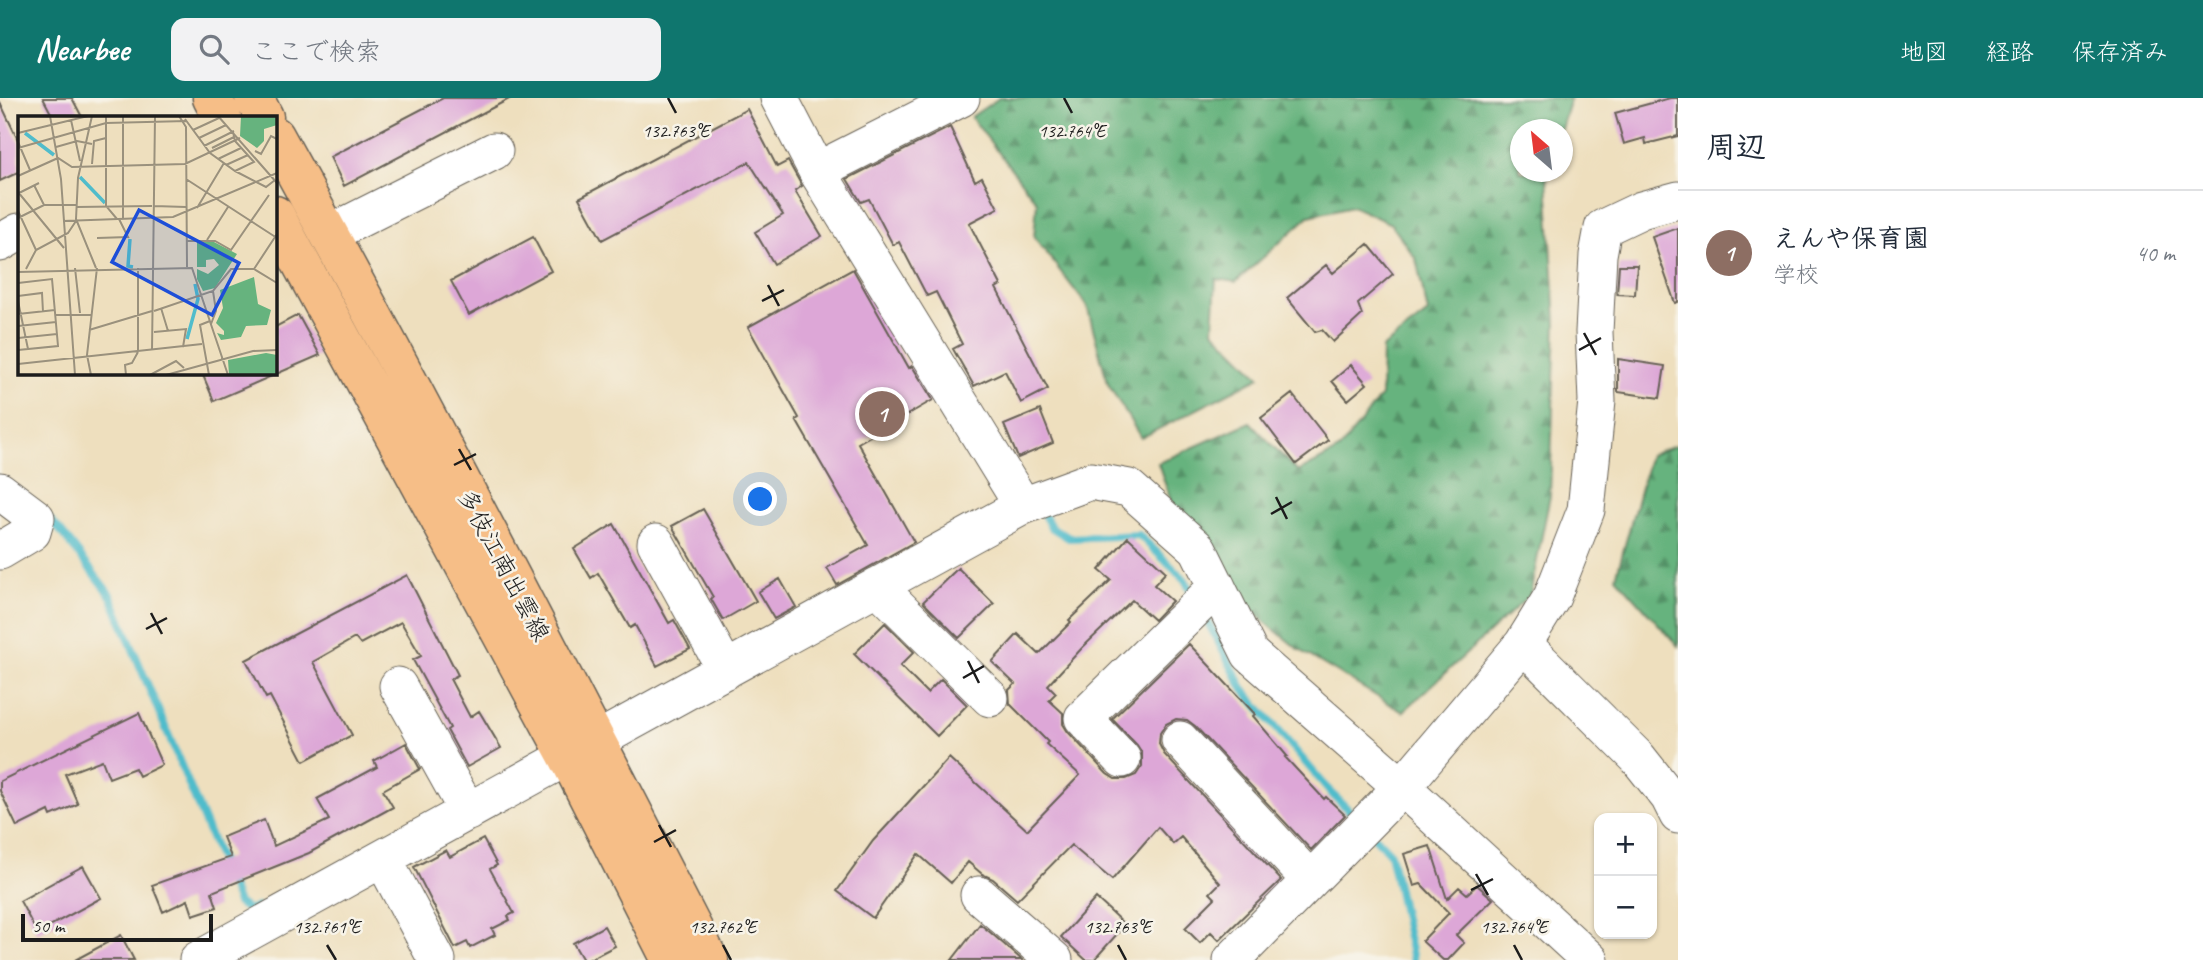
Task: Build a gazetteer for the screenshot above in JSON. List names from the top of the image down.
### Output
{
  "streets": {
    "main road": ["多伎江南出雲線"]
  },
  "scale_bar": "50 m",
  "north": "top left",
  "page": {
    "header": "Nearbee",
    "search": "ここで検索",
    "nav": ["地図", "経路", "保存済み"],
    "heading": "周辺",
    "list": [
      {
        "mark": "1",
        "name": "えんや保育園",
        "note": "学校",
        "value": "40 m"
      }
    ],
    "pins": "1",
    "map_buttons": ["+", "−"],
    "scale": "50 m"
  },
  "coordinates": [
    "132.763°E",
    "132.764°E",
    "132.761°E",
    "132.762°E"
  ]
}
